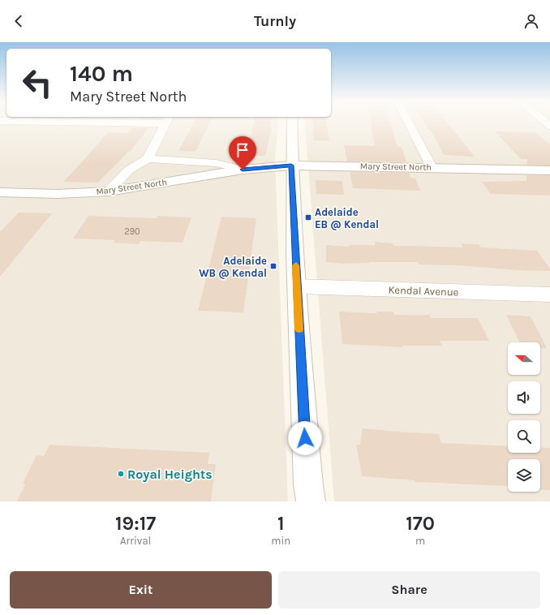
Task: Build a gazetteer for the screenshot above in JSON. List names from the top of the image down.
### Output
{
  "streets": {
    "street": ["Mary Street North", "Kendal Avenue"]
  },
  "places": {
    "transit": ["Adelaide EB @ Kendal", "Adelaide WB @ Kendal"],
    "other": ["Royal Heights"]
  },
  "house_numbers": ["290"],
  "north": "left",
  "page": {
    "header": "Turnly",
    "turn": ["140 m", "Mary Street North"],
    "eta": [
      "19:17",
      "Arrival",
      "1",
      "min",
      "170",
      "m"
    ],
    "buttons": ["Exit", "Share"]
  }
}
